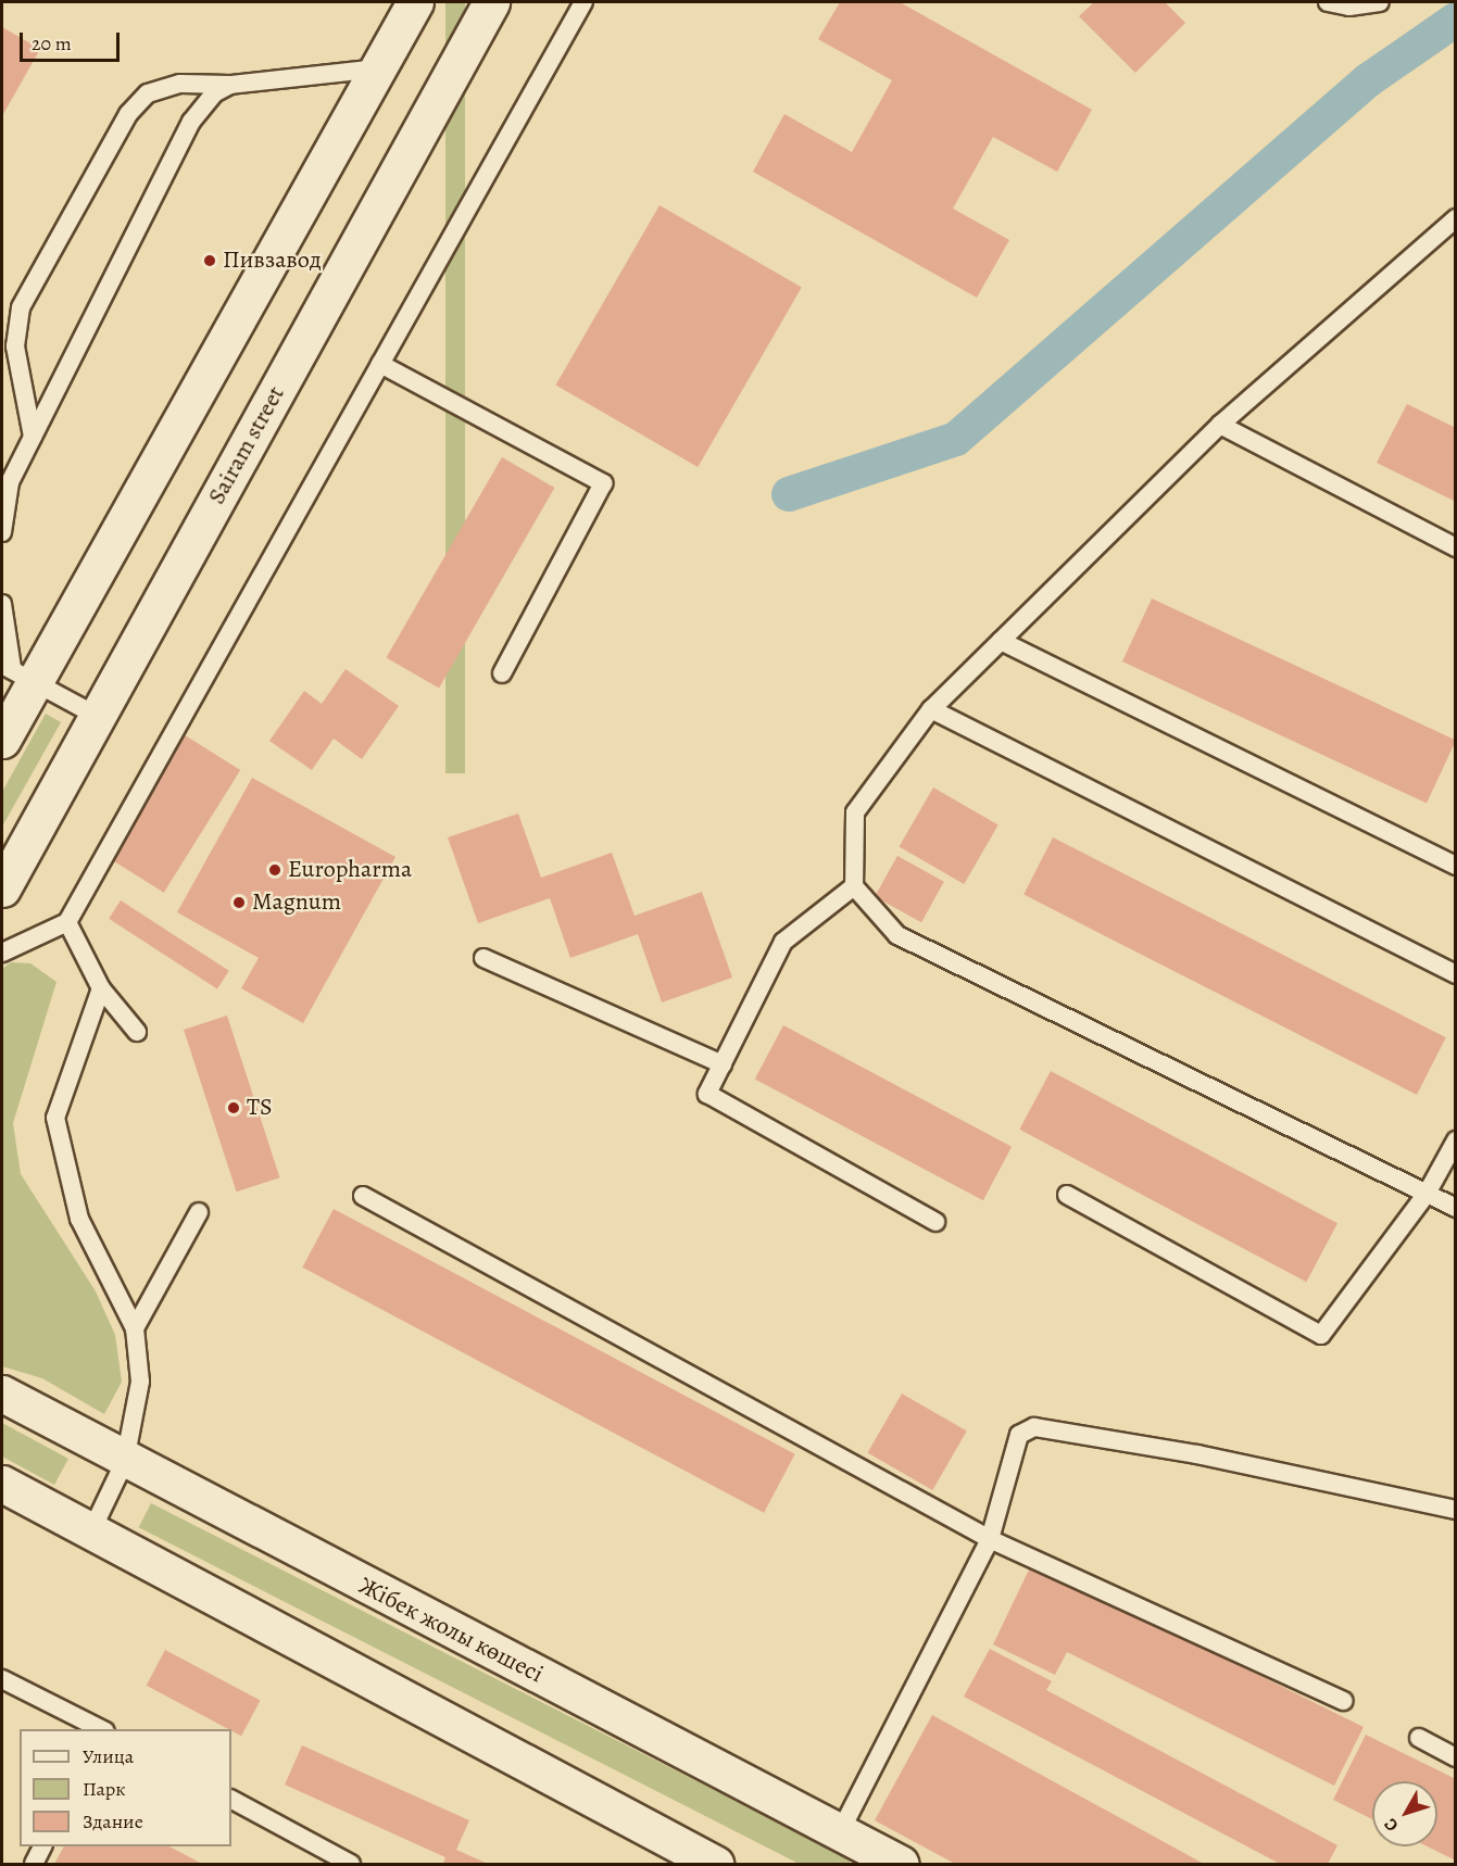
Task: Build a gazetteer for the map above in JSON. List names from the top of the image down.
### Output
{
  "streets": {
    "main road": ["Sairam street", "Жібек жолы көшесі"]
  },
  "places": [
    "Пивзавод",
    "Europharma",
    "Magnum",
    "TS"
  ],
  "legend": ["Улица", "Парк", "Здание"],
  "scale_bar": "20 m",
  "north": "bottom left"
}
